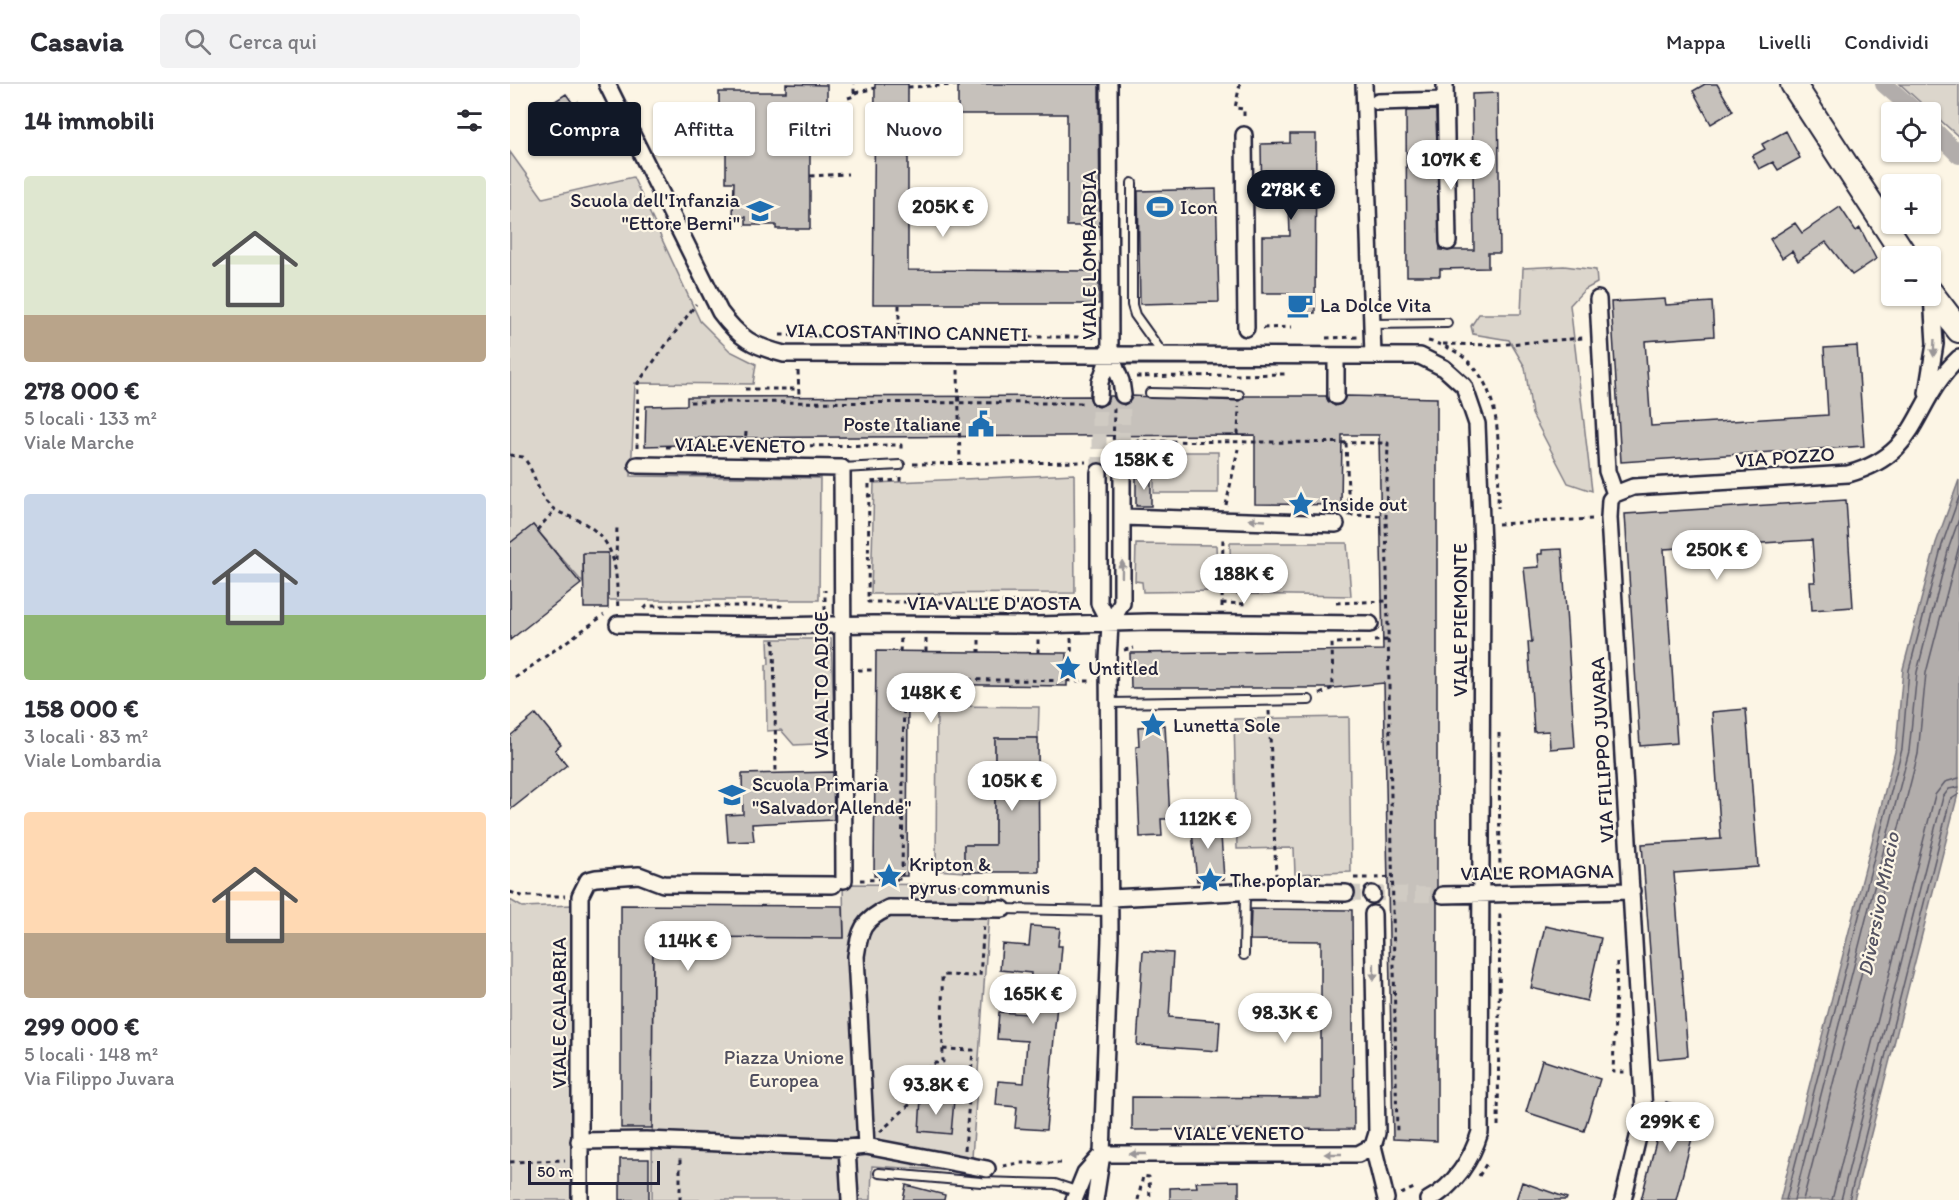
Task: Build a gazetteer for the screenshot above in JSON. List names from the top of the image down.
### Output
{
  "streets": {
    "street": [
      "VIALE LOMBARDIA",
      "VIA COSTANTINO CANNETI",
      "VIALE VENETO",
      "VIA POZZO",
      "VIA VALLE D'AOSTA",
      "VIALE PIEMONTE",
      "VIA ALTO ADIGE",
      "VIA FILIPPO JUVARA",
      "VIALE ROMAGNA",
      "VIALE CALABRIA"
    ]
  },
  "crossings": [
    ["VIALE LOMBARDIA", "VIA COSTANTINO CANNETI"],
    ["VIALE LOMBARDIA", "VIALE PIEMONTE"],
    ["VIA COSTANTINO CANNETI", "VIALE PIEMONTE"],
    ["VIALE VENETO", "VIA ALTO ADIGE"],
    ["VIA POZZO", "VIA FILIPPO JUVARA"],
    ["VIA VALLE D'AOSTA", "VIA ALTO ADIGE"],
    ["VIALE PIEMONTE", "VIALE ROMAGNA"],
    ["VIA FILIPPO JUVARA", "VIALE ROMAGNA"]
  ],
  "one_way": ["VIALE VENETO"],
  "water": ["Diversivo Mincio"],
  "parks": ["Piazza Unione Europea"],
  "places": {
    "sports": ["Icon"],
    "school or university": ["Scuola dell'Infanzia \"Ettore Berni\"", "Scuola Primaria \"Salvador Allende\""],
    "cafe": ["La Dolce Vita"],
    "public building": ["Poste Italiane"],
    "place": [
      "Inside out",
      "Untitled",
      "Lunetta Sole",
      "Kripton & pyrus communis",
      "The poplar"
    ]
  },
  "scale_bar": "50 m",
  "page": {
    "header": "Casavia",
    "search": "Cerca qui",
    "nav": ["Mappa", "Livelli", "Condividi"],
    "heading": "14 immobili",
    "map_buttons": ["+", "−"],
    "chip": [
      "Compra",
      "Affitta",
      "Filtri",
      "Nuovo"
    ],
    "price": [
      "107K €",
      "278K €",
      "205K €",
      "158K €",
      "250K €",
      "188K €",
      "148K €",
      "105K €",
      "112K €",
      "114K €",
      "165K €",
      "98.3K €",
      "93.8K €",
      "299K €"
    ],
    "list": [
      {
        "name": "278 000 €",
        "note": "5 locali · 133 m² · Viale Marche"
      },
      {
        "name": "158 000 €",
        "note": "3 locali · 83 m² · Viale Lombardia"
      },
      {
        "name": "299 000 €",
        "note": "5 locali · 148 m² · Via Filippo Juvara"
      }
    ],
    "scale": "50 m"
  }
}
